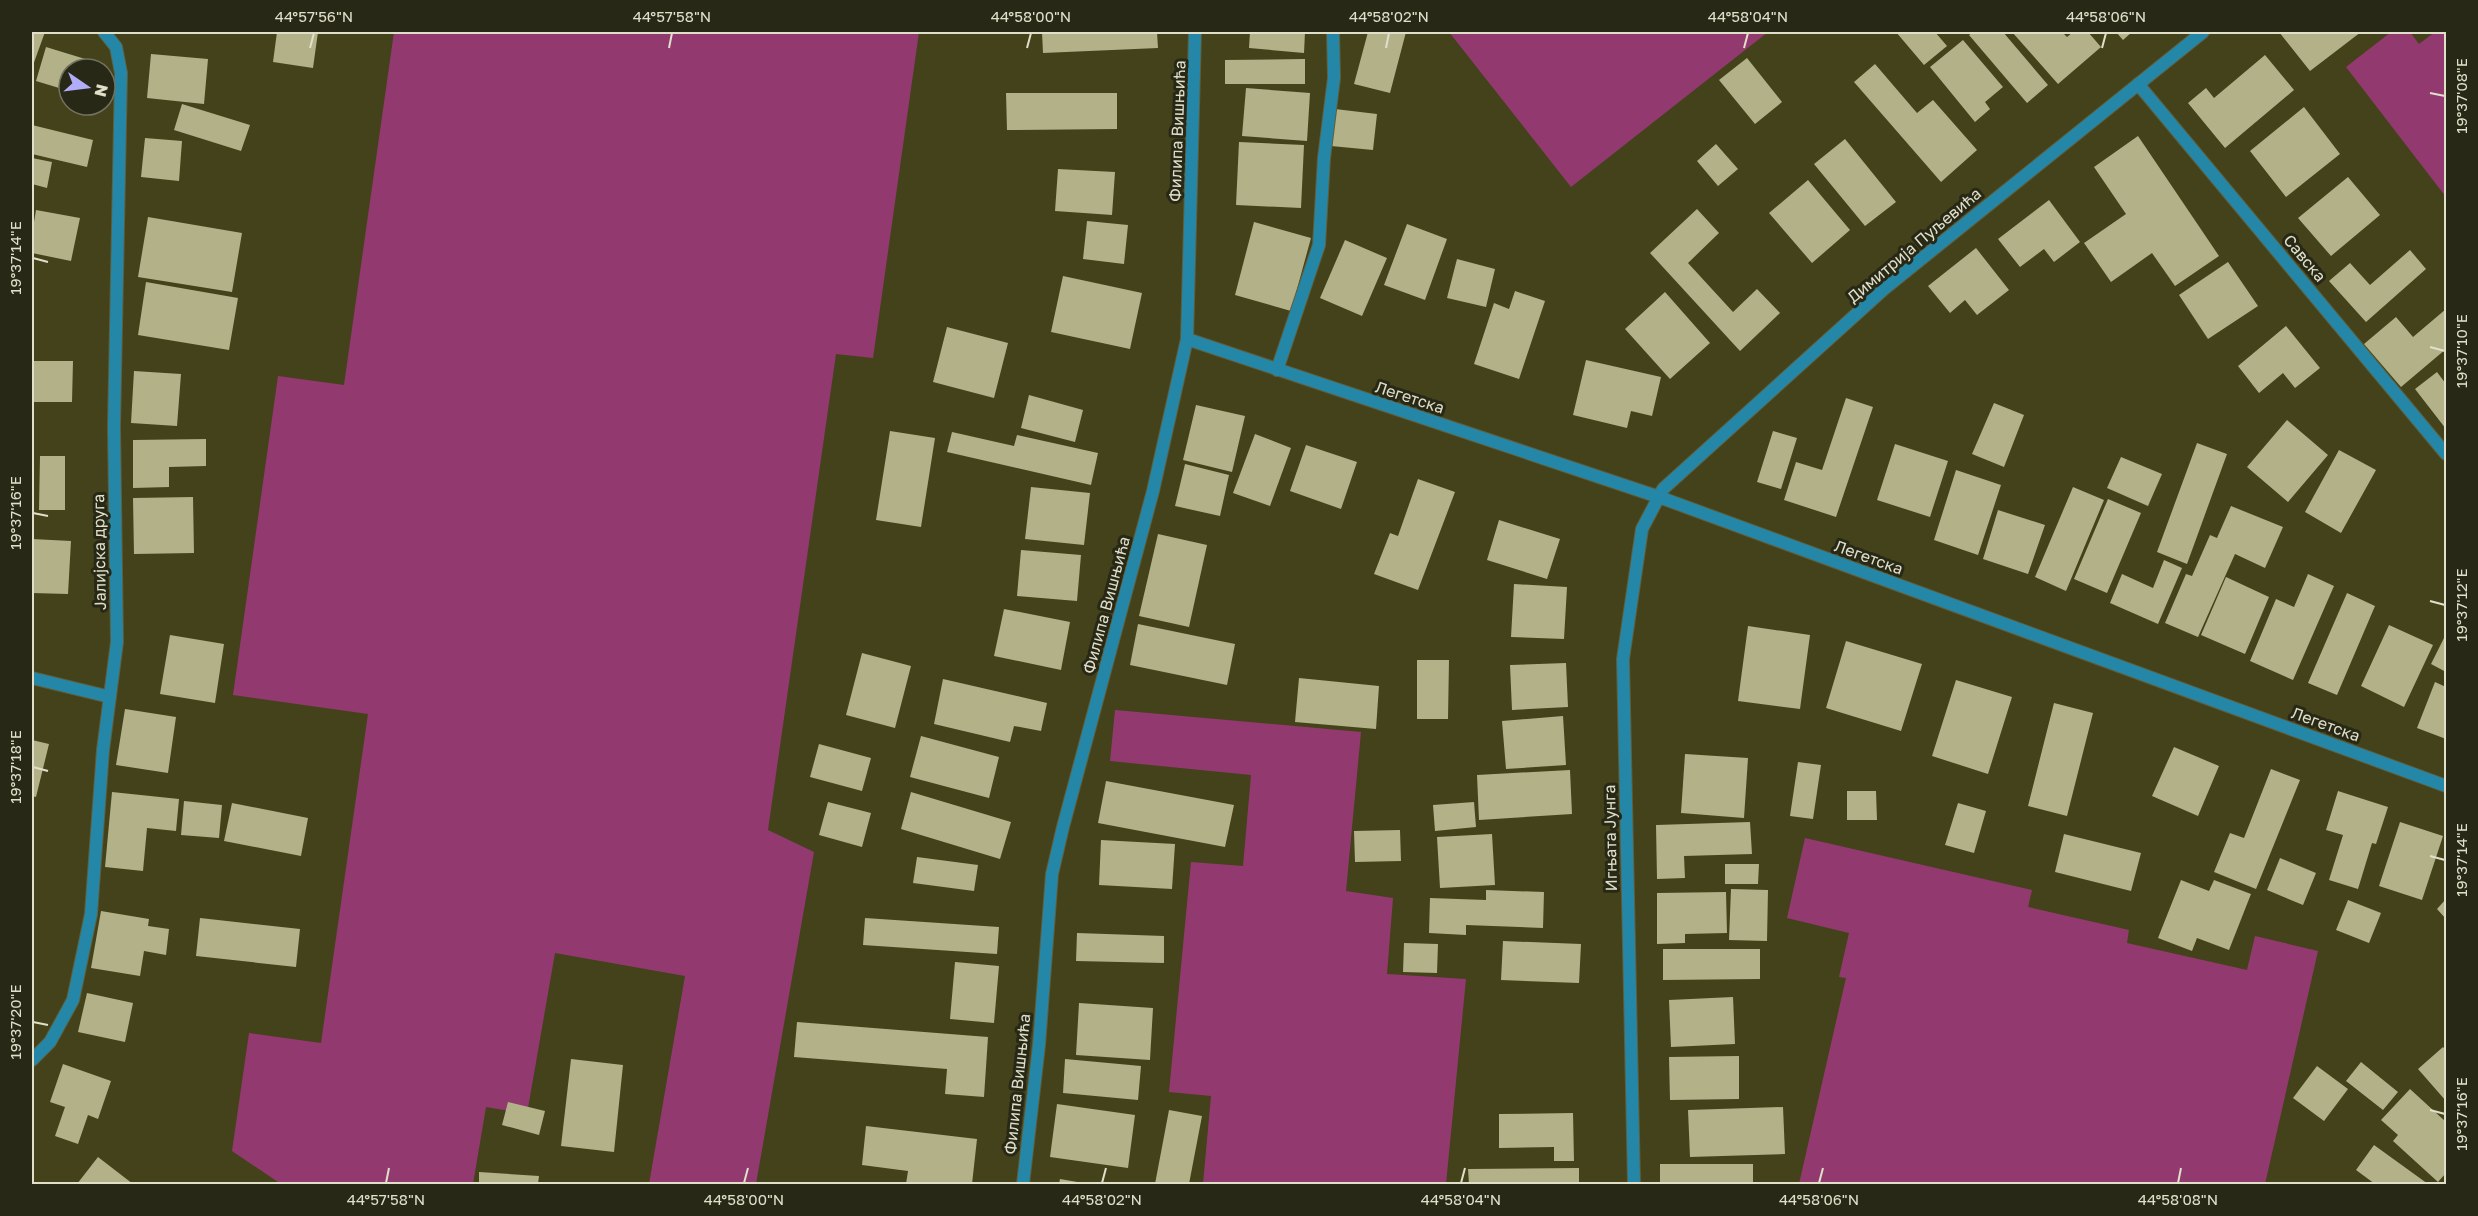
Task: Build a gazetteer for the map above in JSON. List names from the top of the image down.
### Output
{
  "streets": {
    "street": [
      "Филипа Вишњића",
      "Димитрија Пуљевића",
      "Савска",
      "Легетска",
      "Јалијска друга",
      "Игњата Јунга"
    ]
  },
  "crossings": [
    ["Филипа Вишњића", "Легетска"],
    ["Димитрија Пуљевића", "Савска"],
    ["Димитрија Пуљевића", "Легетска"],
    ["Димитрија Пуљевића", "Игњата Јунга"],
    ["Легетска", "Игњата Јунга"]
  ],
  "north": "right",
  "coordinates": [
    "44°57'56\"N",
    "44°57'58\"N",
    "44°58'00\"N",
    "44°58'02\"N",
    "44°58'04\"N",
    "44°58'06\"N",
    "19°37'08\"E",
    "19°37'14\"E",
    "19°37'10\"E",
    "19°37'16\"E",
    "19°37'12\"E",
    "19°37'18\"E",
    "19°37'20\"E",
    "44°58'08\"N"
  ]
}
